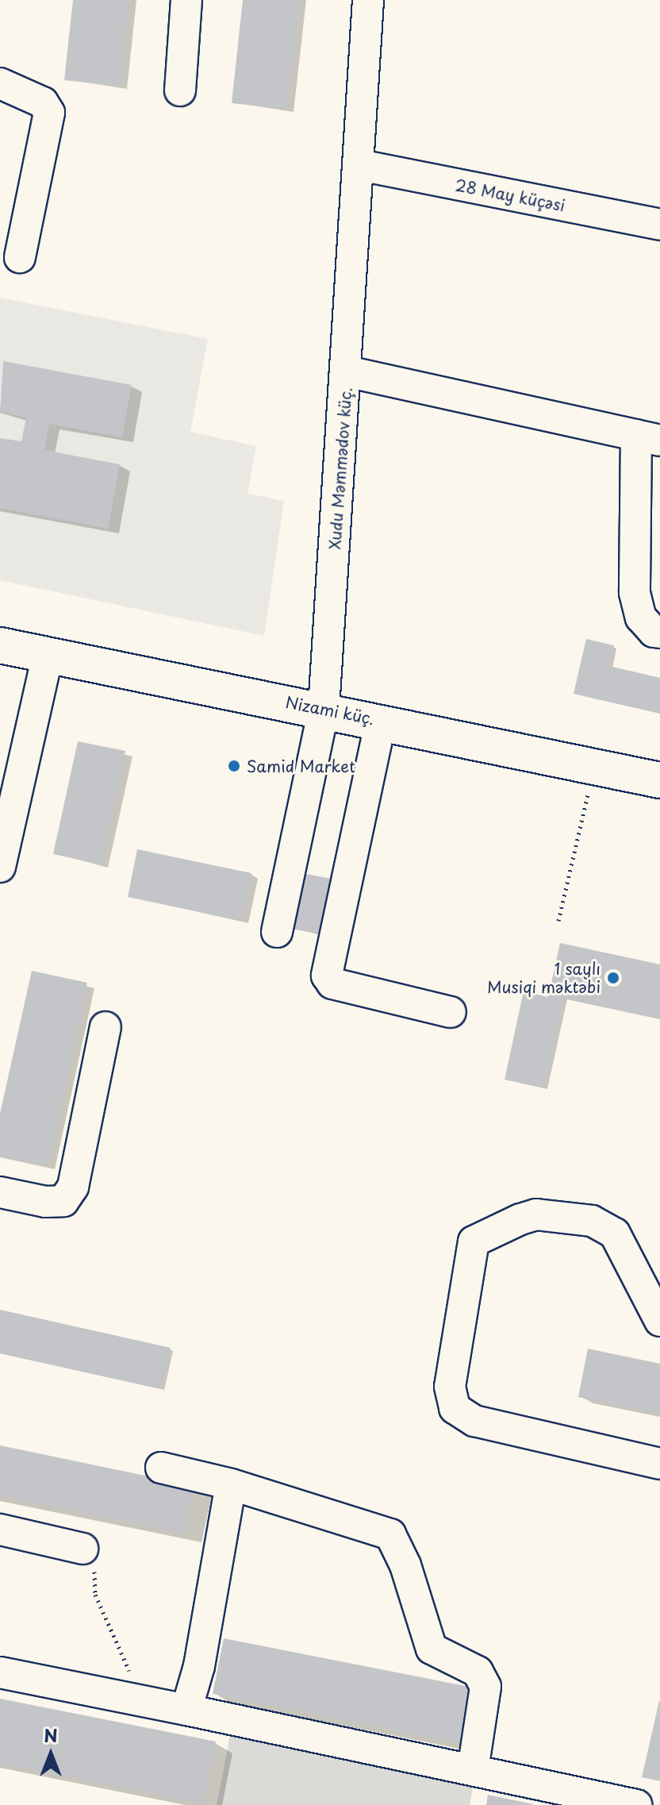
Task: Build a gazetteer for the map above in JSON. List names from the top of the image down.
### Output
{
  "streets": {
    "main road": ["Nizami küç."],
    "street": ["28 May küçəsi", "Xudu Məmmədov küç."]
  },
  "crossings": [
    ["28 May küçəsi", "Xudu Məmmədov küç."],
    ["Xudu Məmmədov küç.", "Nizami küç."]
  ],
  "places": ["Samid Market", "1 saylı Musiqi məktəbi"],
  "north": "top"
}
